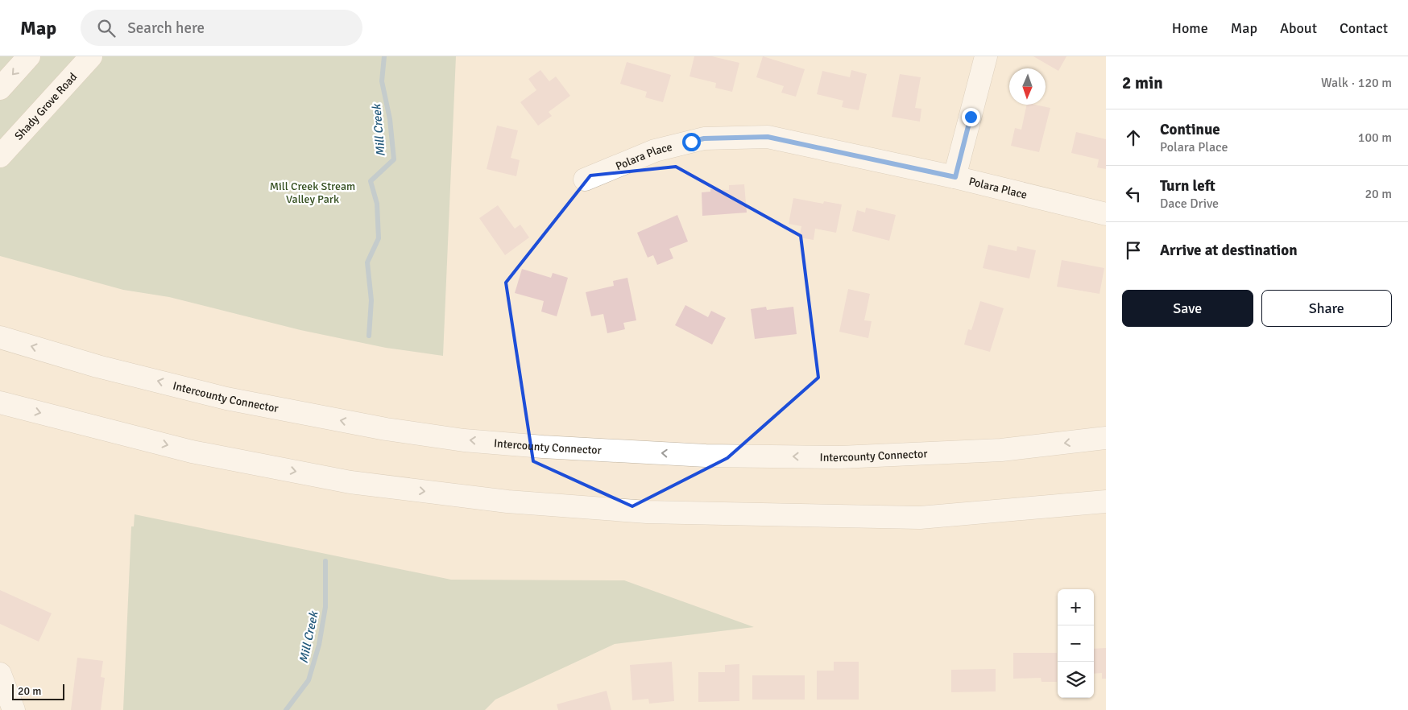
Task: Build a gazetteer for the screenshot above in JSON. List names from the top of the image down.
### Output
{
  "streets": {
    "main road": ["Shady Grove Road", "Polara Place", "Intercounty Connector"]
  },
  "water": ["Mill Creek"],
  "parks": ["Mill Creek Stream Valley Park"],
  "scale_bar": "20 m",
  "north": "bottom",
  "page": {
    "header": "Map",
    "search": "Search here",
    "nav": [
      "Home",
      "Map",
      "About",
      "Contact"
    ],
    "heading": ["2 min", "Walk · 120 m"],
    "list": [
      ["Continue", "Polara Place", "100 m"],
      ["Turn left", "Dace Drive", "20 m"],
      "Arrive at destination"
    ],
    "buttons": ["Save", "Share"],
    "map_buttons": ["+", "−"],
    "scale": "20 m"
  }
}
